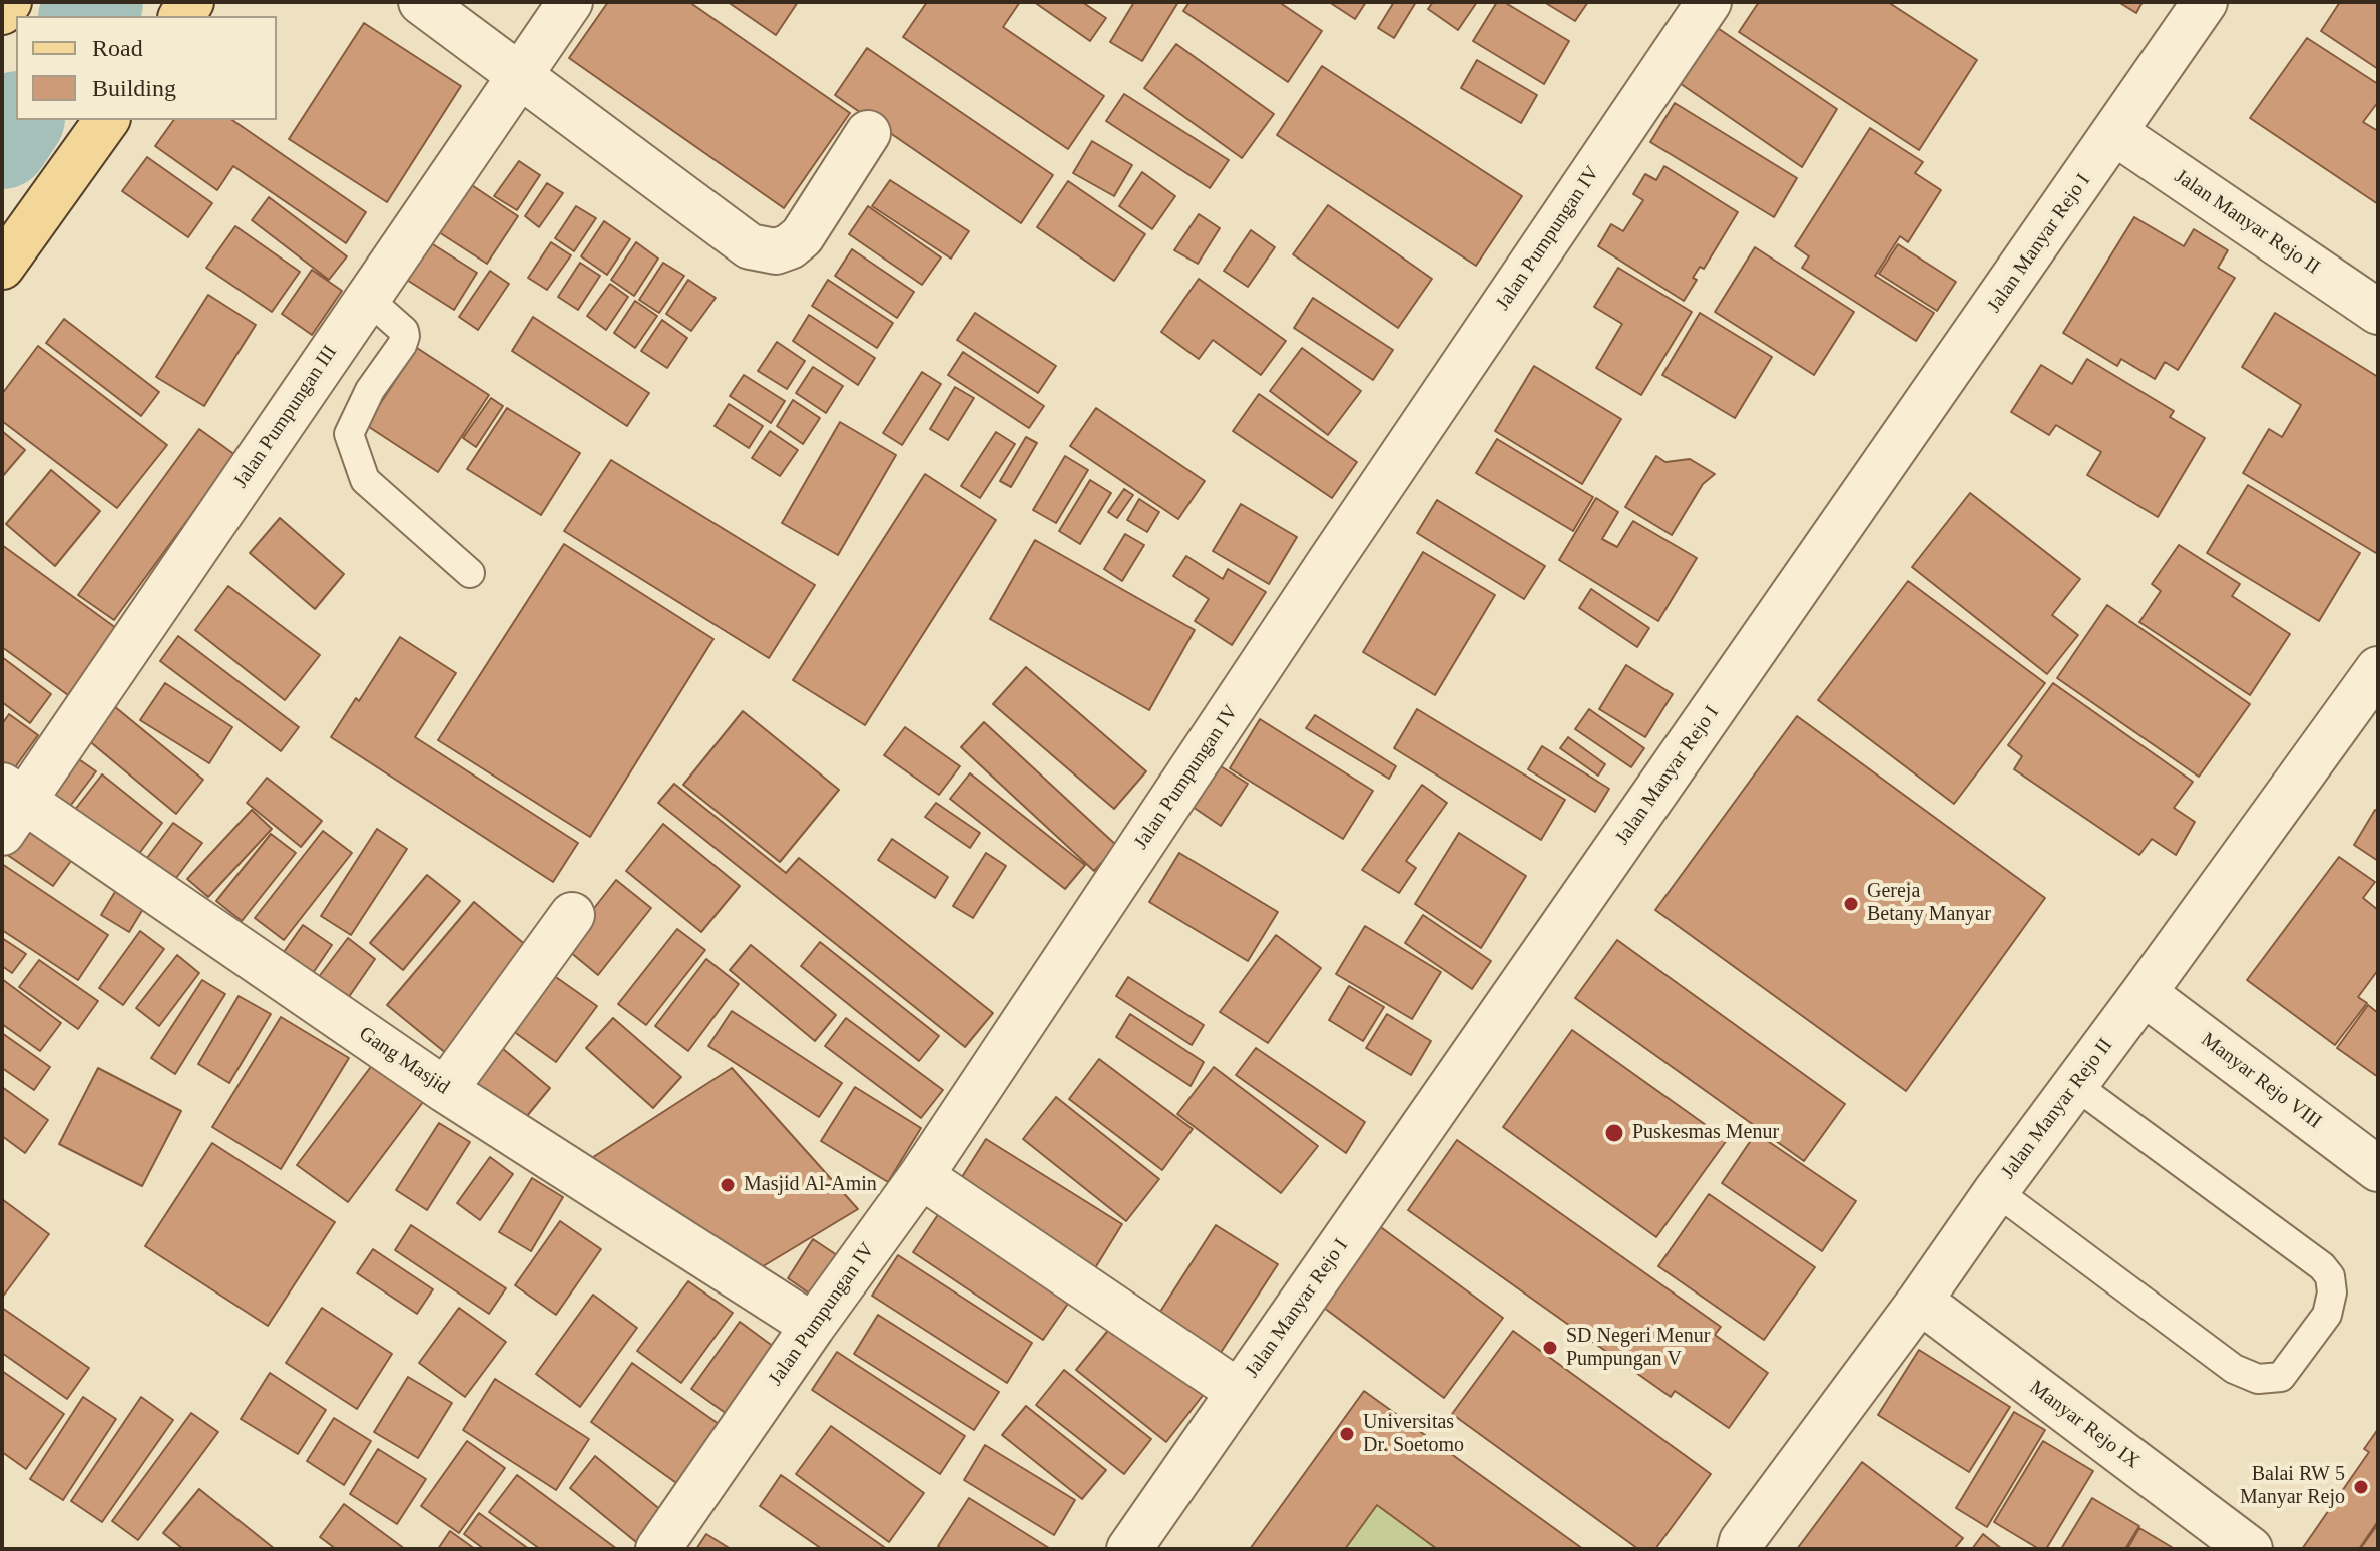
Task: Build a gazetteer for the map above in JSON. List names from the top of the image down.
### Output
{
  "streets": {
    "street": [
      "Jalan Manyar Rejo II",
      "Jalan Pumpungan IV",
      "Jalan Manyar Rejo I",
      "Jalan Pumpungan III",
      "Gang Masjid",
      "Manyar Rejo VIII",
      "Manyar Rejo IX"
    ]
  },
  "crossings": [
    ["Jalan Manyar Rejo II", "Jalan Manyar Rejo I"],
    ["Jalan Manyar Rejo II", "Manyar Rejo VIII"],
    ["Jalan Manyar Rejo II", "Manyar Rejo IX"],
    ["Jalan Pumpungan IV", "Gang Masjid"],
    ["Jalan Pumpungan III", "Gang Masjid"]
  ],
  "places": [
    "Gereja Betany Manyar",
    "Puskesmas Menur",
    "Masjid Al-Amin",
    "SD Negeri Menur Pumpungan V",
    "Universitas Dr. Soetomo",
    "Balai RW 5 Manyar Rejo"
  ],
  "legend": ["Road", "Building"]
}
